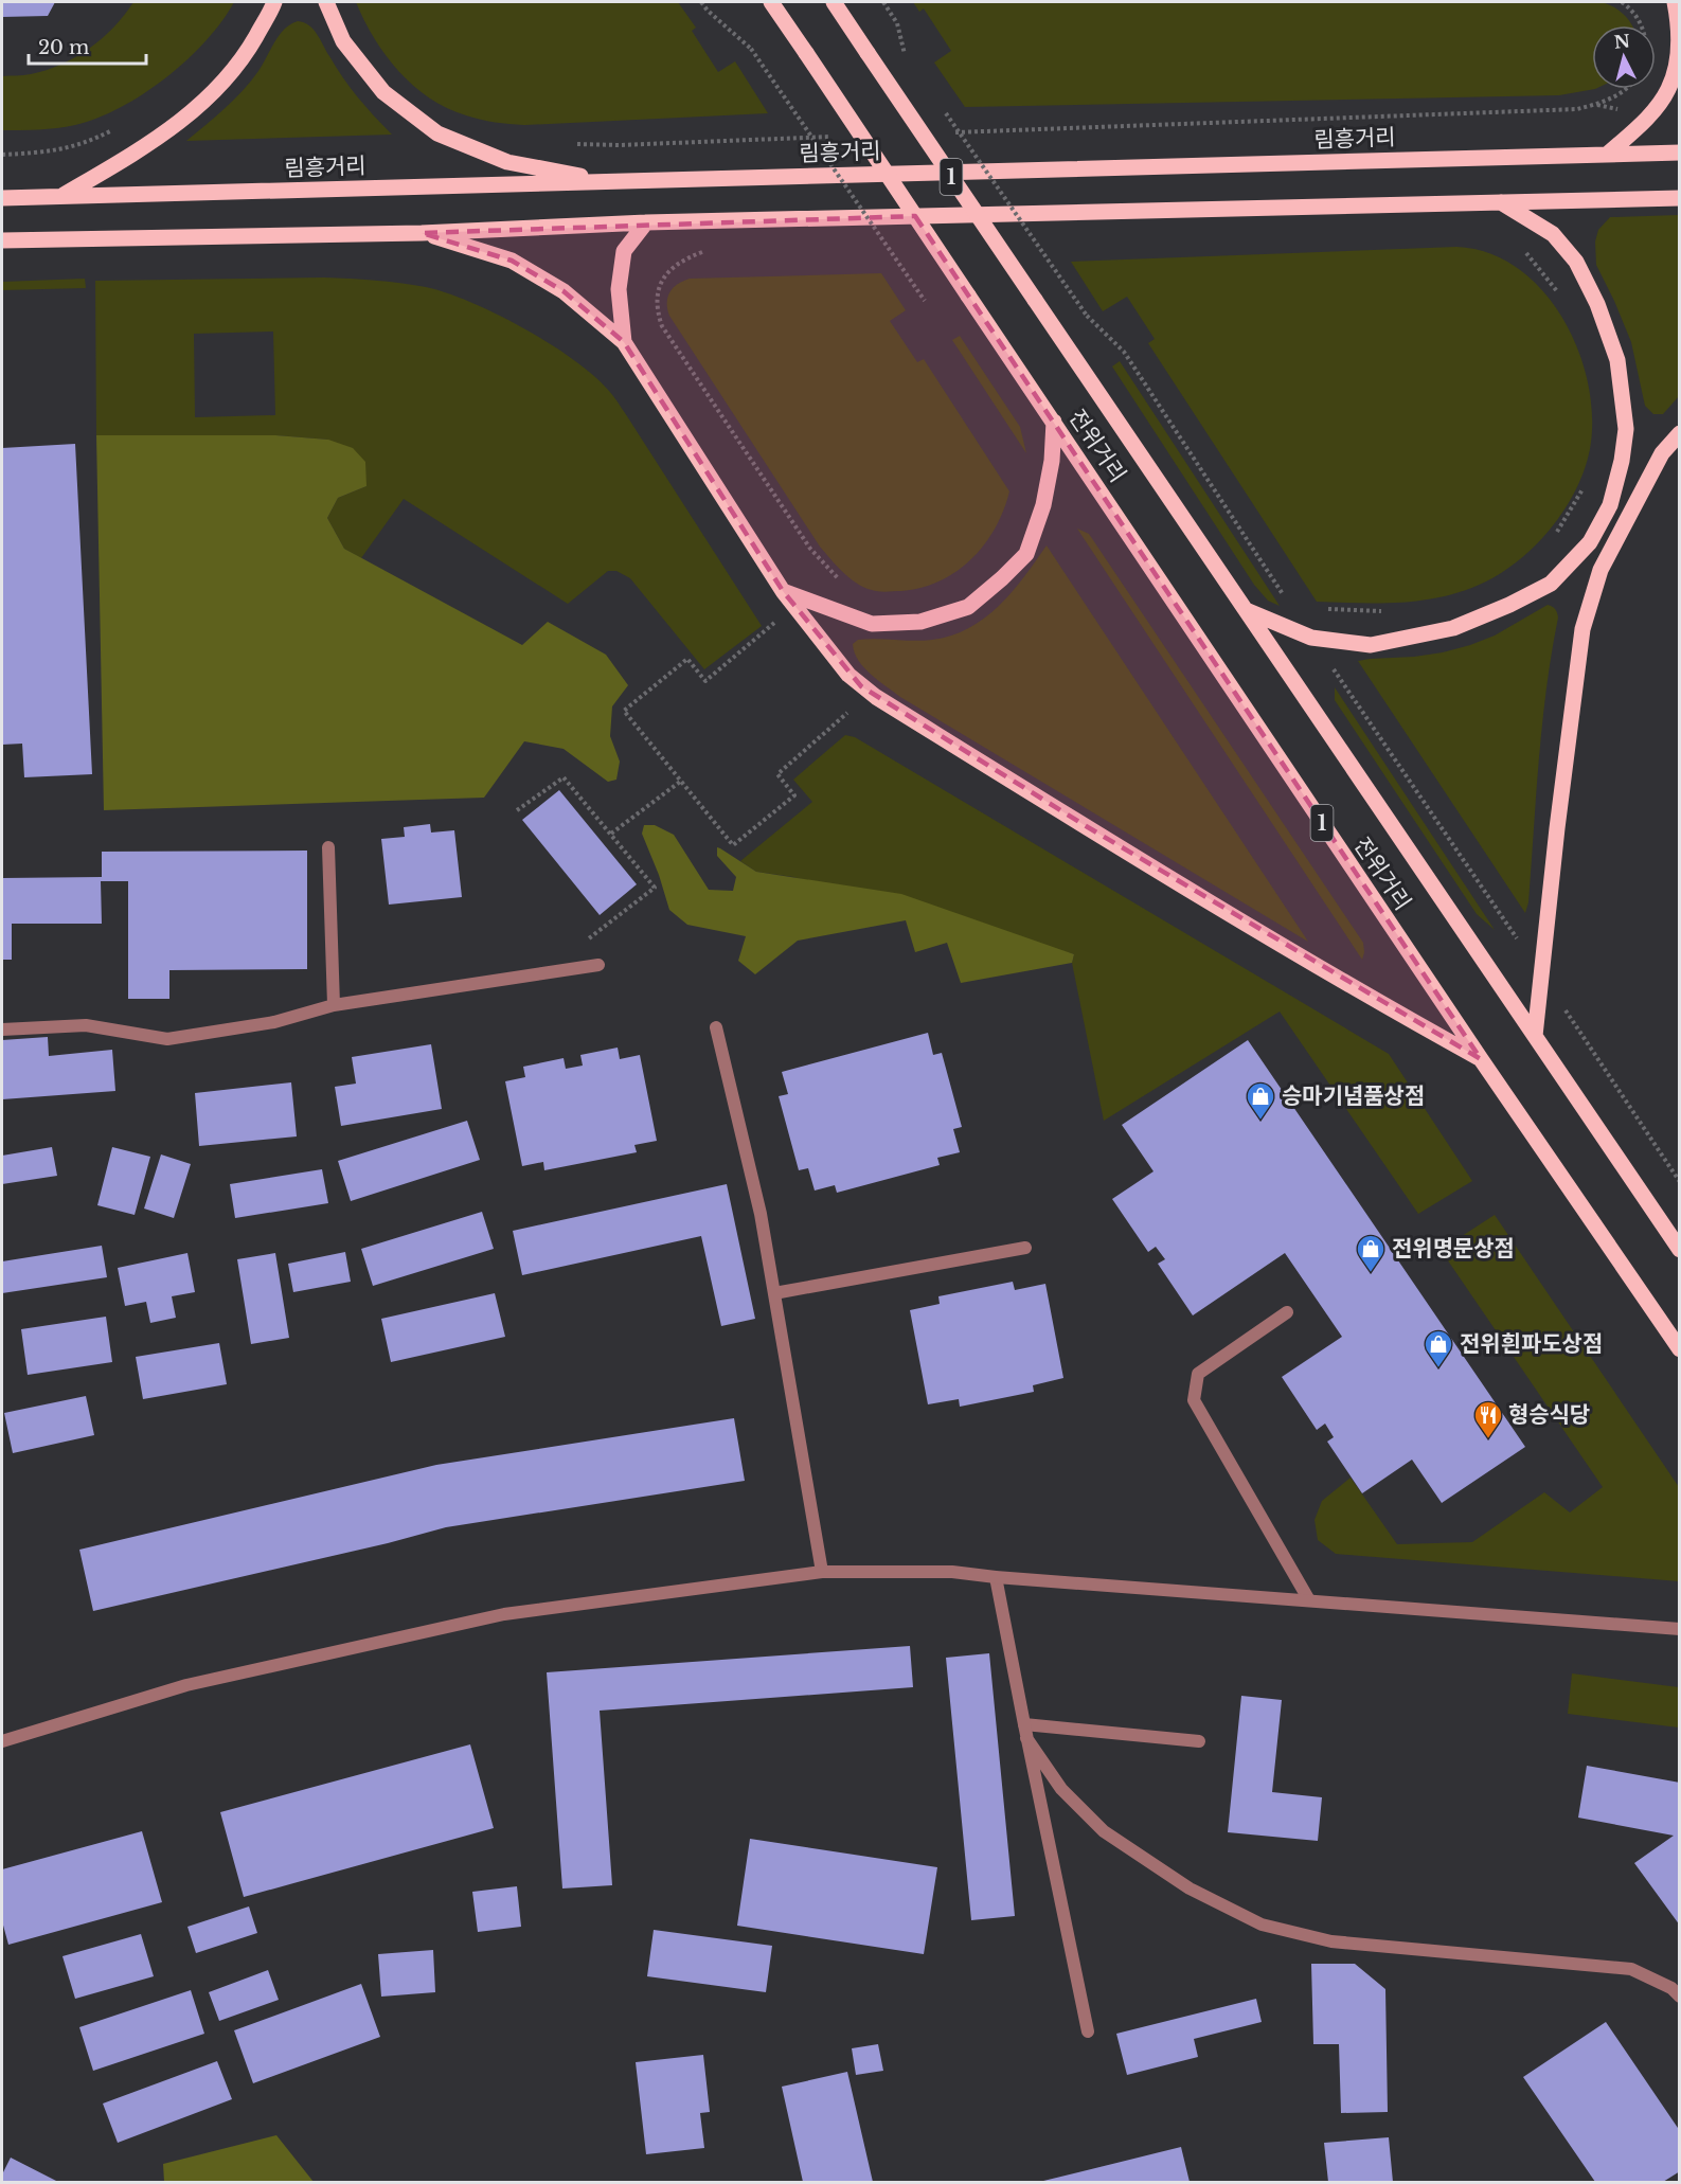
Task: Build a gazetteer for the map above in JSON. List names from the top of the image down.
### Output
{
  "streets": {
    "main road": ["림흥거리", "1", "전위거리"]
  },
  "places": {
    "shop": ["승마기념품상점", "전위명문상점", "전위흰파도상점"],
    "restaurant": ["형승식당"]
  },
  "scale_bar": "20 m",
  "north": "top"
}
